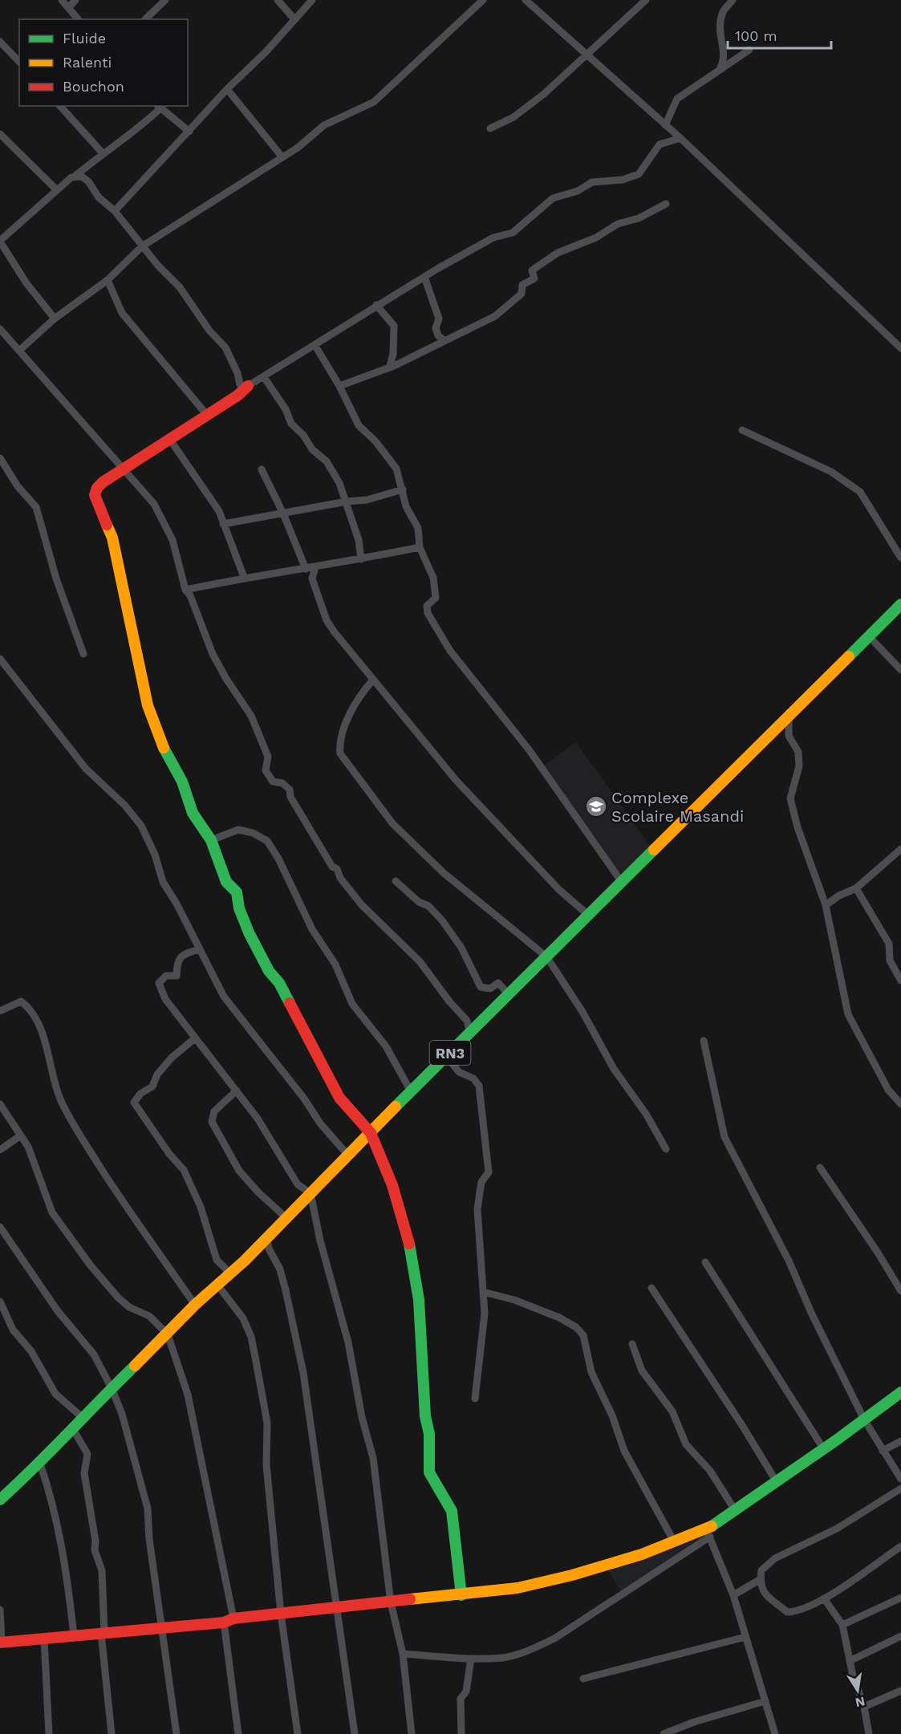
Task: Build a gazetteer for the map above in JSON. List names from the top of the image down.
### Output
{
  "streets": {
    "main road": ["RN3"]
  },
  "places": {
    "school or university": ["Complexe Scolaire Masandi"]
  },
  "legend": ["Fluide", "Ralenti", "Bouchon"],
  "scale_bar": "100 m",
  "north": "bottom"
}
